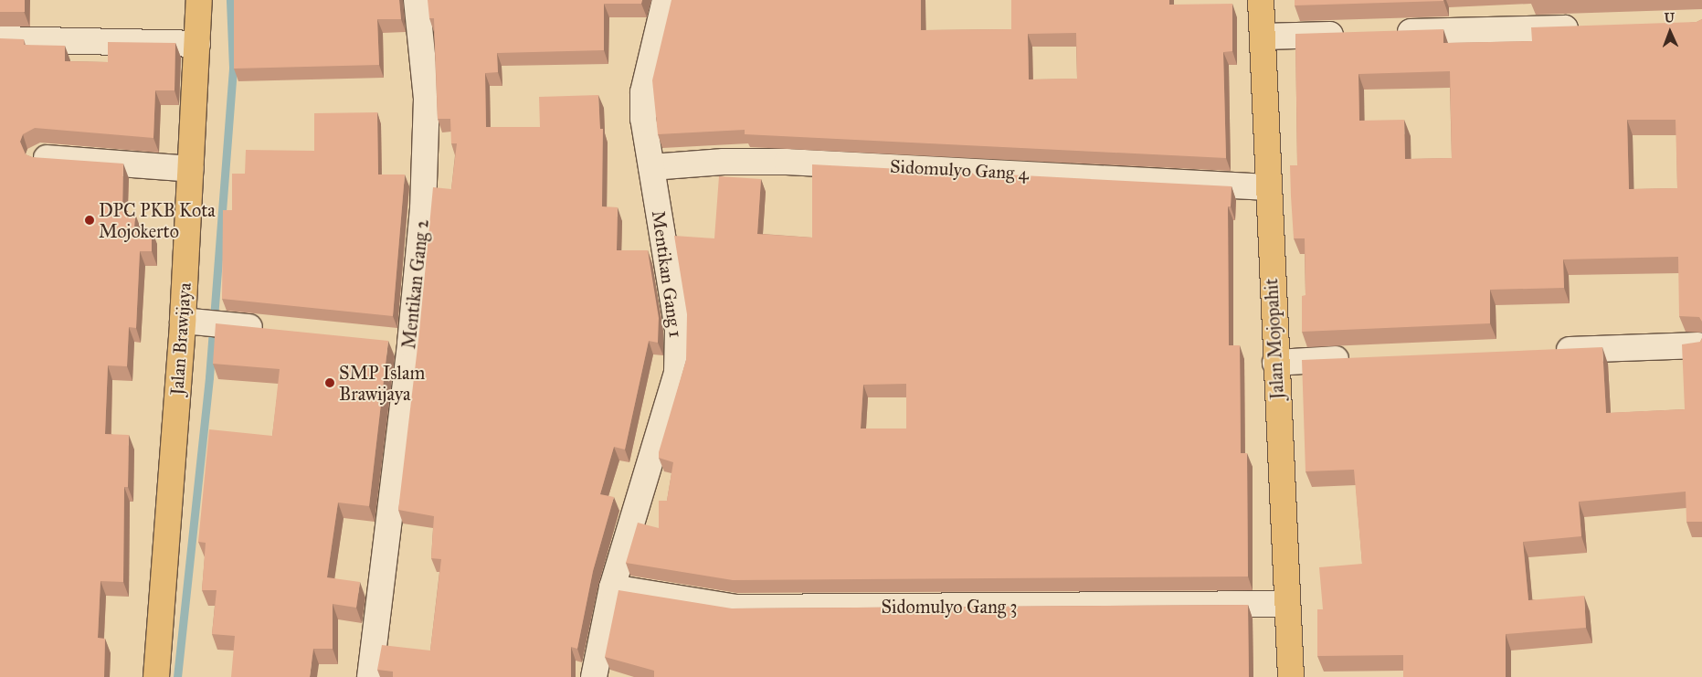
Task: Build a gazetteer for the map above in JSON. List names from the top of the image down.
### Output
{
  "streets": {
    "main road": ["Jalan Brawijaya", "Jalan Mojopahit"],
    "street": [
      "Sidomulyo Gang 4",
      "Mentikan Gang 1",
      "Mentikan Gang 2",
      "Sidomulyo Gang 3"
    ]
  },
  "crossings": [
    ["Sidomulyo Gang 4", "Mentikan Gang 1"],
    ["Sidomulyo Gang 4", "Jalan Mojopahit"],
    ["Mentikan Gang 1", "Sidomulyo Gang 3"],
    ["Jalan Mojopahit", "Sidomulyo Gang 3"]
  ],
  "places": ["DPC PKB Kota Mojokerto", "SMP Islam Brawijaya"],
  "north": "top"
}
